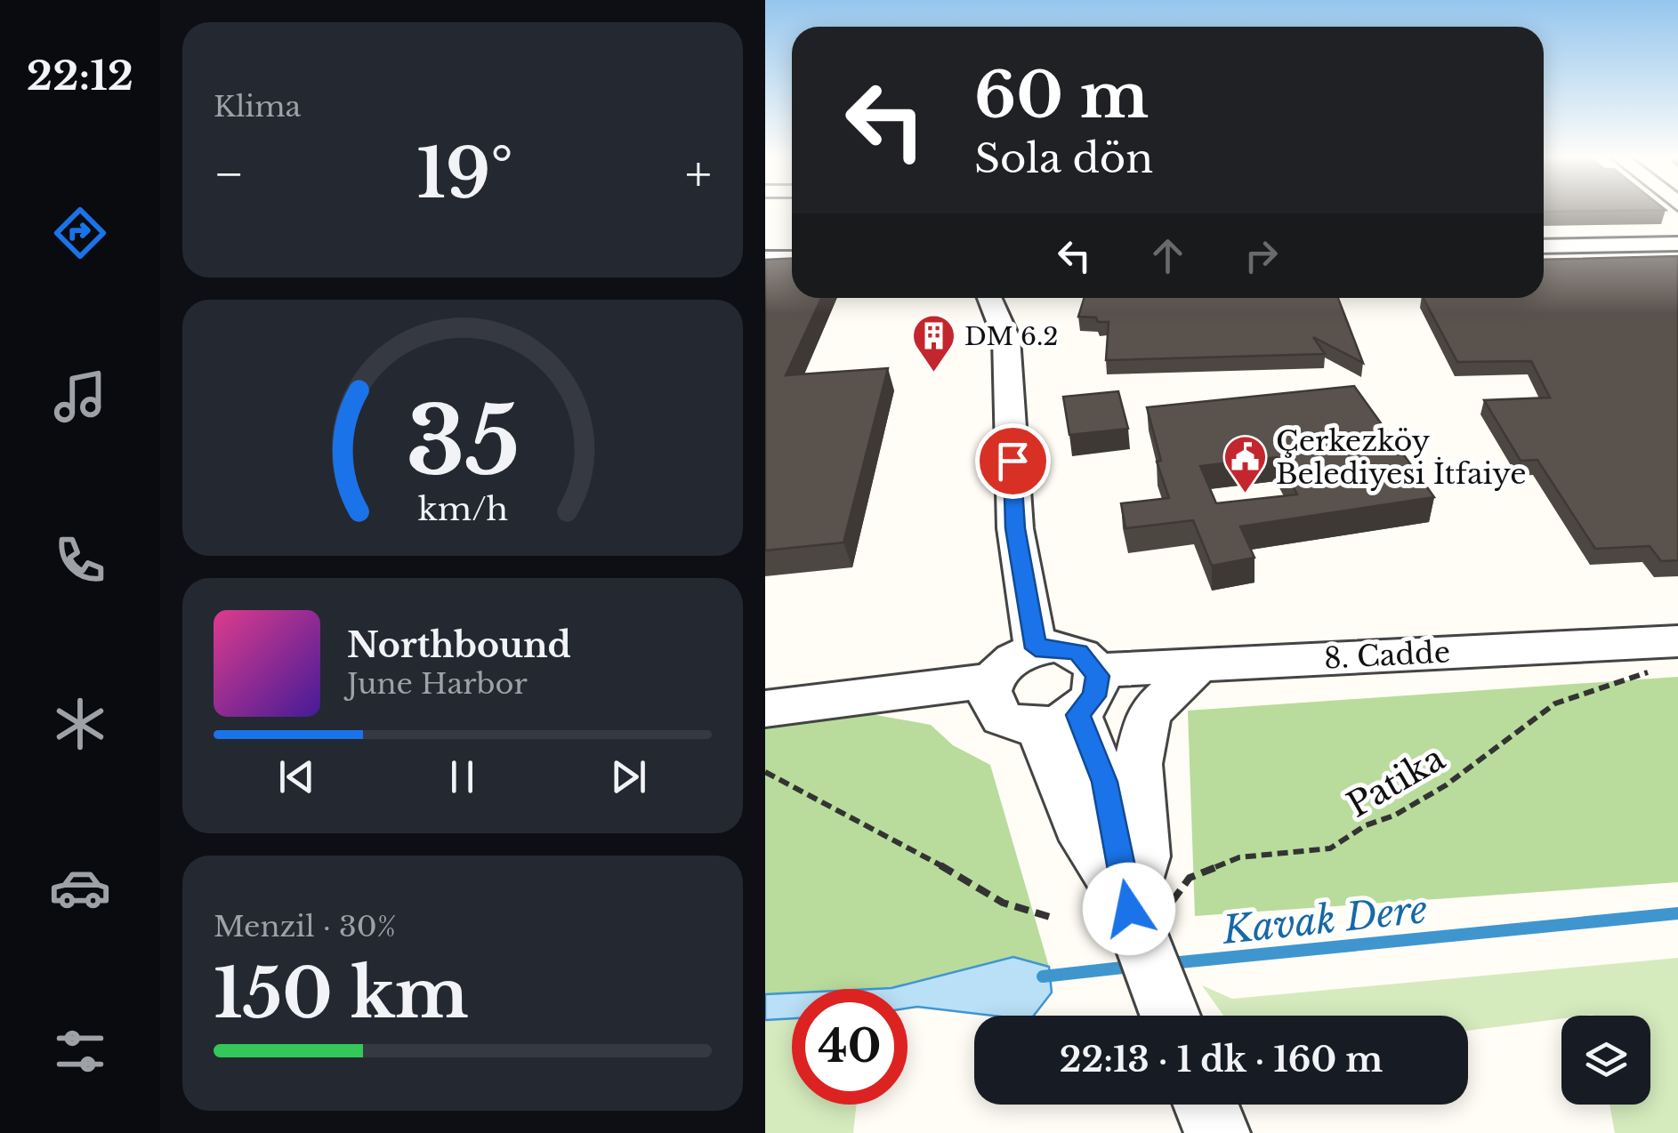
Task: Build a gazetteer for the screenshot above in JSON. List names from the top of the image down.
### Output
{
  "streets": {
    "street": ["8. Cadde"],
    "path": ["Patika"]
  },
  "crossings": [
    ["8. Cadde", "Patika"]
  ],
  "water": ["Kavak Dere"],
  "places": {
    "building": ["DM 6.2"],
    "public building": ["Çerkezköy Belediyesi İtfaiye"]
  },
  "page": {
    "tabs": "22:12",
    "tile": [
      "Klima",
      ["Menzil · 30%", "150 km"]
    ],
    "turn": ["60 m", "Sola dön"],
    "heat": ["−", "19°", "+"],
    "song": ["Northbound", "June Harbor"],
    "limit": "40",
    "trip": "22:13 · 1 dk · 160 m",
    "gauge": ["35", "km/h"]
  }
}
